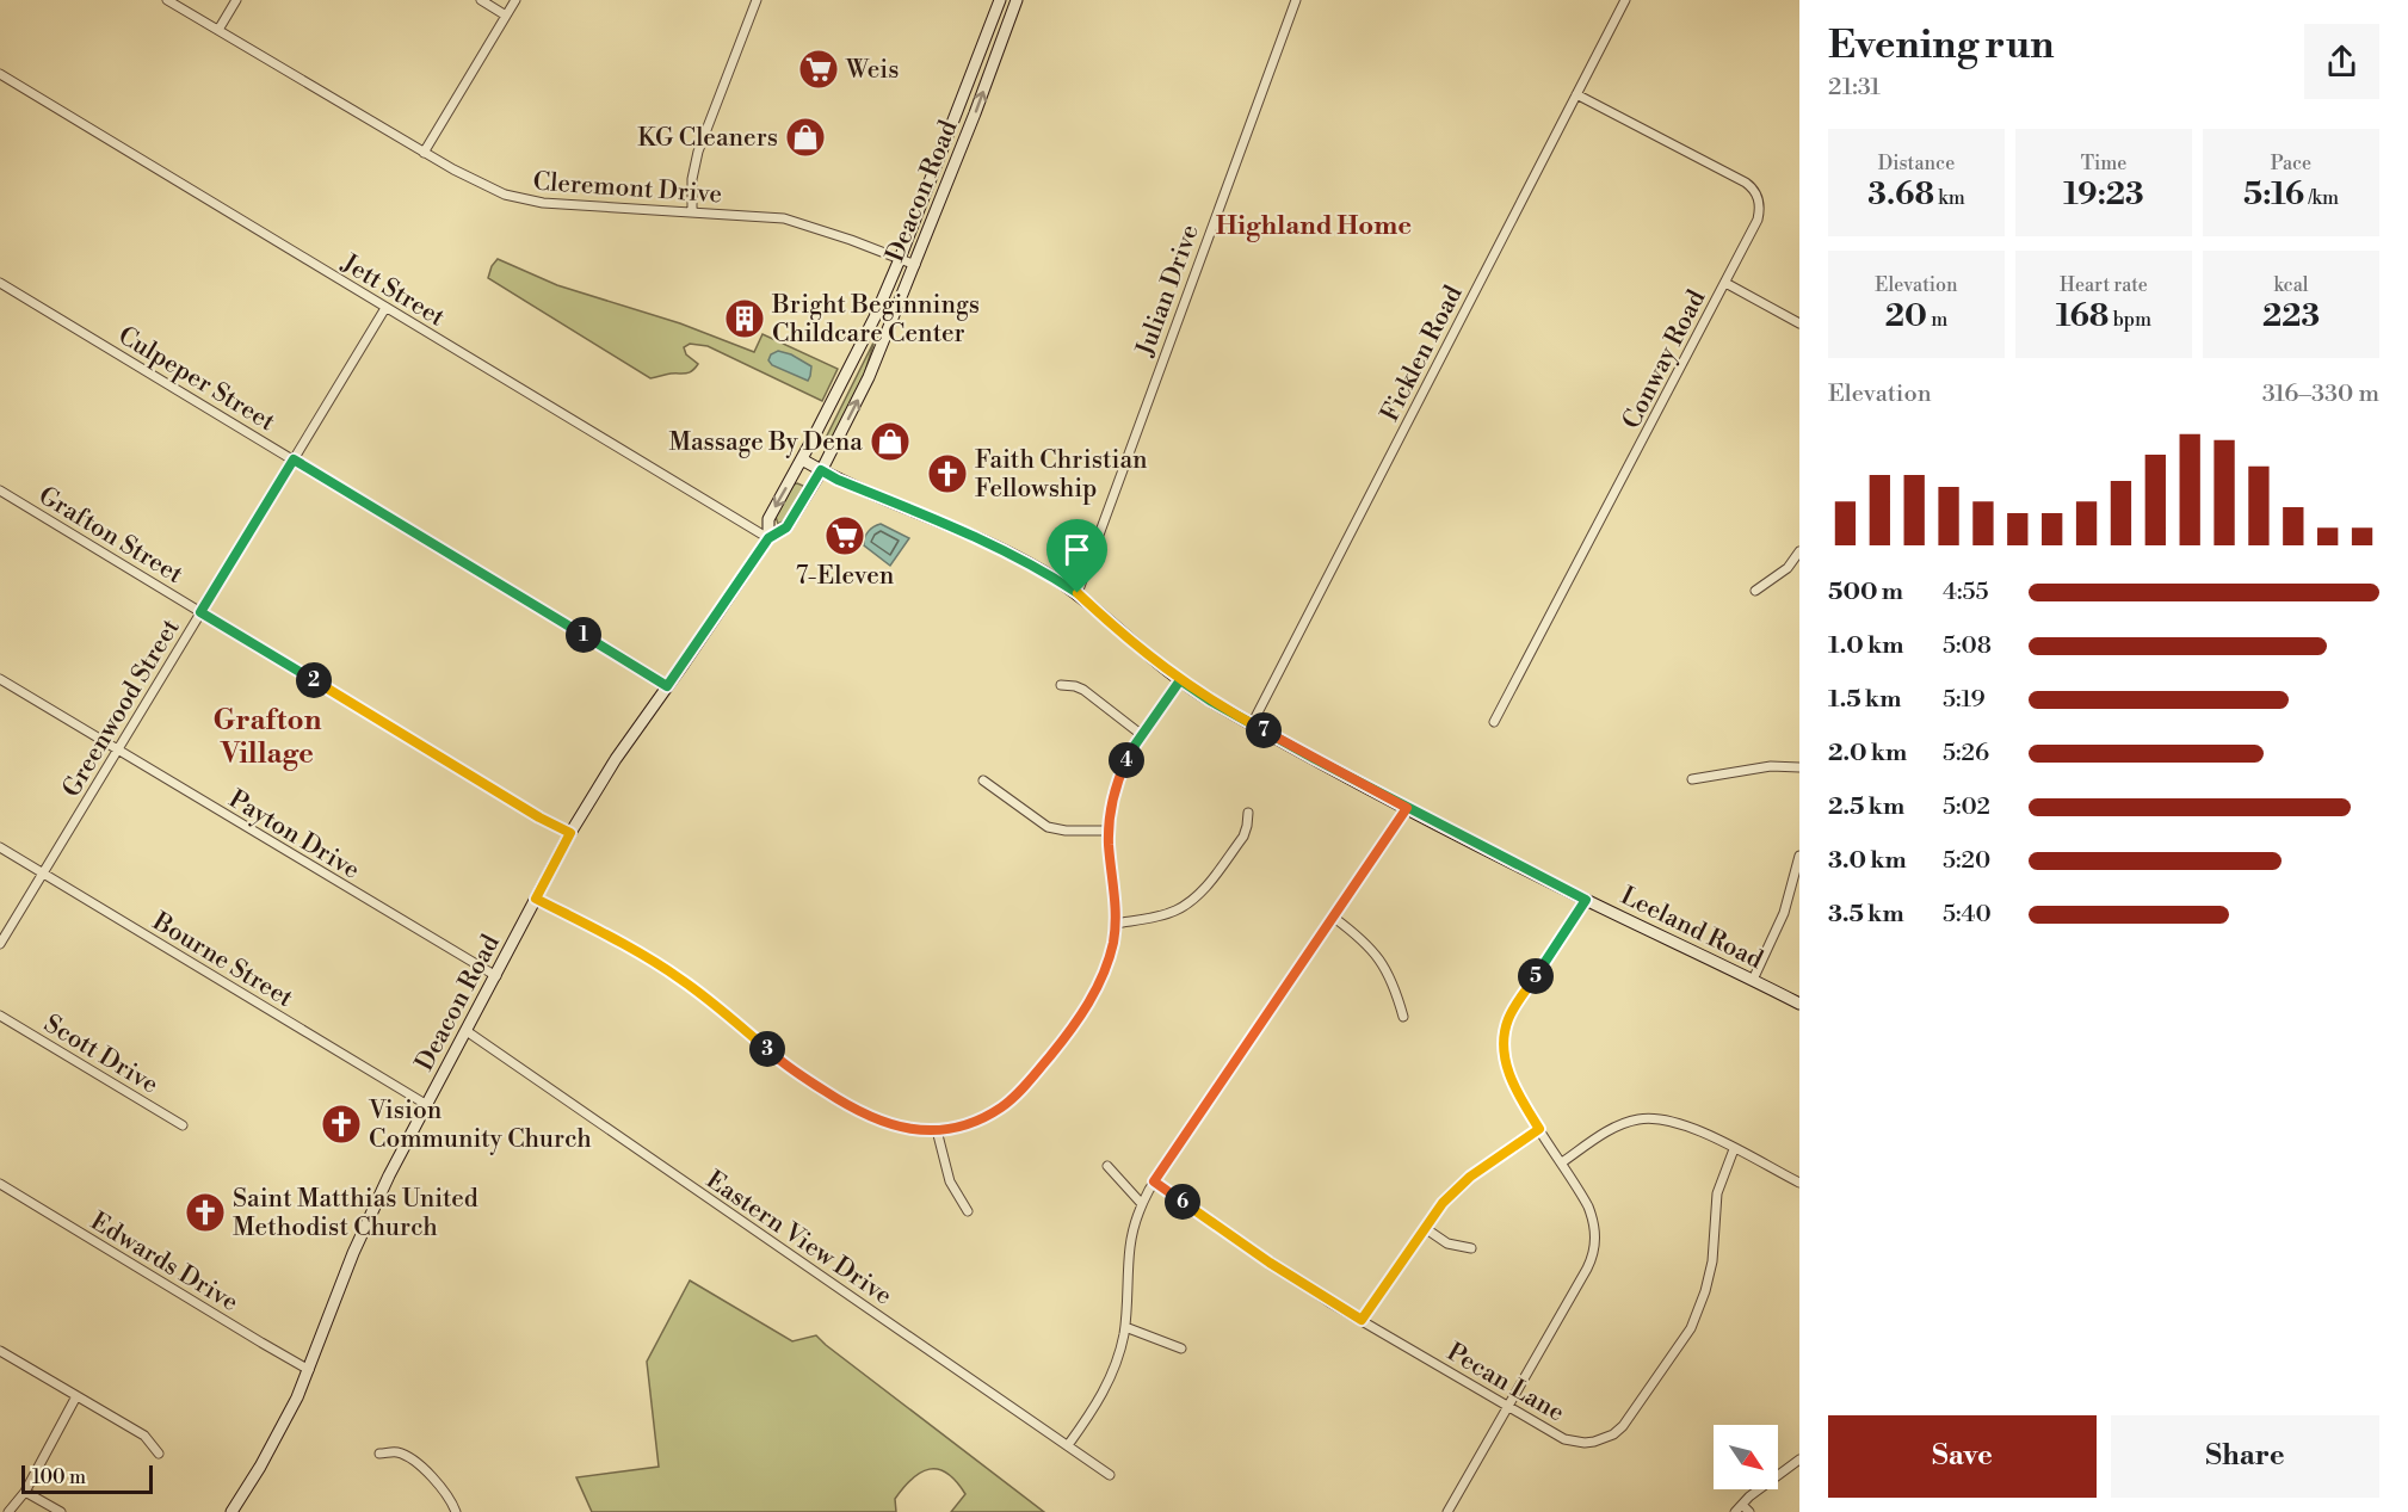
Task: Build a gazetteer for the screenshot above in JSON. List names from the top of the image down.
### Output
{
  "streets": {
    "main road": ["Deacon Road", "Leeland Road"],
    "street": [
      "Cleremont Drive",
      "Jett Street",
      "Julian Drive",
      "Ficklen Road",
      "Conway Road",
      "Culpeper Street",
      "Grafton Street",
      "Greenwood Street",
      "Payton Drive",
      "Bourne Street",
      "Scott Drive",
      "Eastern View Drive",
      "Edwards Drive",
      "Pecan Lane"
    ]
  },
  "crossings": [
    ["Cleremont Drive", "Deacon Road"],
    ["Deacon Road", "Jett Street"],
    ["Deacon Road", "Culpeper Street"],
    ["Deacon Road", "Grafton Street"],
    ["Deacon Road", "Payton Drive"],
    ["Deacon Road", "Leeland Road"],
    ["Deacon Road", "Bourne Street"],
    ["Deacon Road", "Eastern View Drive"],
    ["Deacon Road", "Edwards Drive"],
    ["Jett Street", "Greenwood Street"],
    ["Julian Drive", "Leeland Road"],
    ["Ficklen Road", "Conway Road"],
    ["Ficklen Road", "Leeland Road"],
    ["Culpeper Street", "Greenwood Street"],
    ["Grafton Street", "Greenwood Street"],
    ["Greenwood Street", "Payton Drive"],
    ["Greenwood Street", "Bourne Street"]
  ],
  "districts": ["Highland Home", "Grafton Village"],
  "places": {
    "supermarket": ["Weis", "7-Eleven"],
    "shop": ["KG Cleaners", "Massage By Dena"],
    "building": ["Bright Beginnings Childcare Center"],
    "church": ["Faith Christian Fellowship", "Vision Community Church", "Saint Matthias United Methodist Church"]
  },
  "scale_bar": "100 m",
  "north": "bottom right",
  "page": {
    "heading": ["Evening run", "21:31"],
    "stats": [
      ["Distance", "3.68 km"],
      ["Time", "19:23"],
      ["Pace", "5:16 /km"],
      ["Elevation", "20 m"],
      ["Heart rate", "168 bpm"],
      ["kcal", "223"]
    ],
    "chart": ["Elevation", "316–330 m"],
    "list": [
      {
        "name": "500 m",
        "note": "4:55"
      },
      {
        "name": "1.0 km",
        "note": "5:08"
      },
      {
        "name": "1.5 km",
        "note": "5:19"
      },
      {
        "name": "2.0 km",
        "note": "5:26"
      },
      {
        "name": "2.5 km",
        "note": "5:02"
      },
      {
        "name": "3.0 km",
        "note": "5:20"
      },
      {
        "name": "3.5 km",
        "note": "5:40"
      }
    ],
    "pins": [
      "1",
      "2",
      "7",
      "4",
      "5",
      "3",
      "6"
    ],
    "buttons": ["Save", "Share"],
    "scale": "100 m"
  }
}
